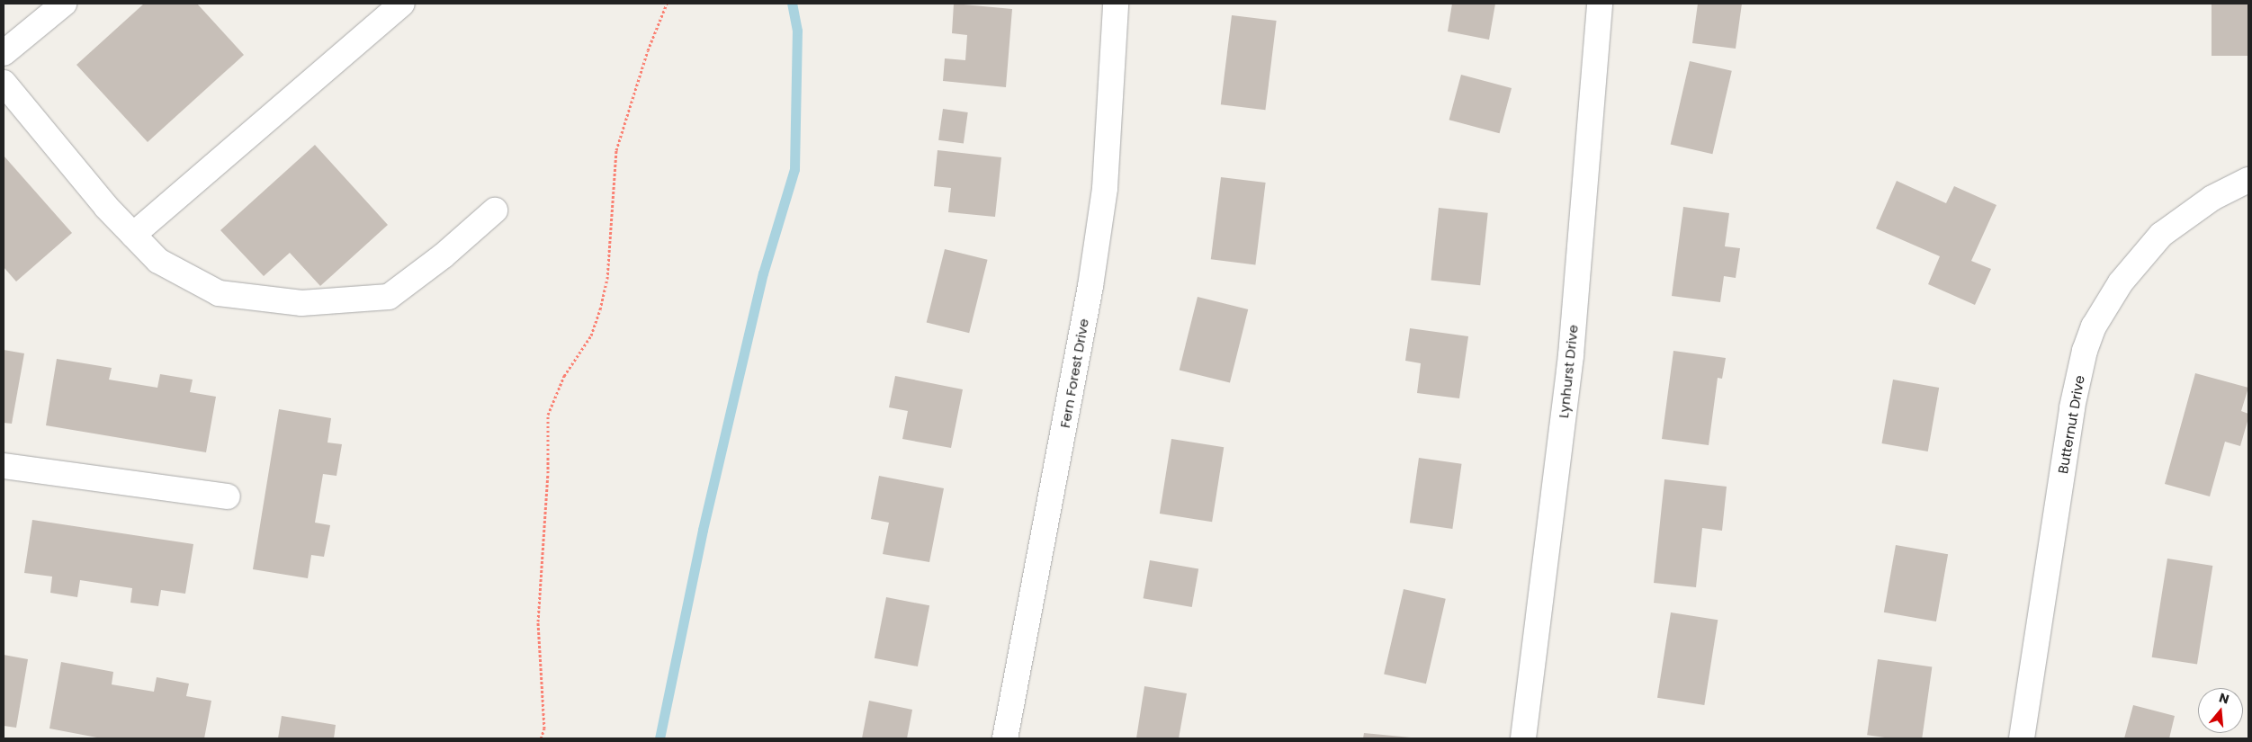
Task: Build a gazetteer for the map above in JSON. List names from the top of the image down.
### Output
{
  "streets": {
    "street": ["Lynhurst Drive", "Fern Forest Drive", "Butternut Drive"]
  },
  "north": "top"
}
